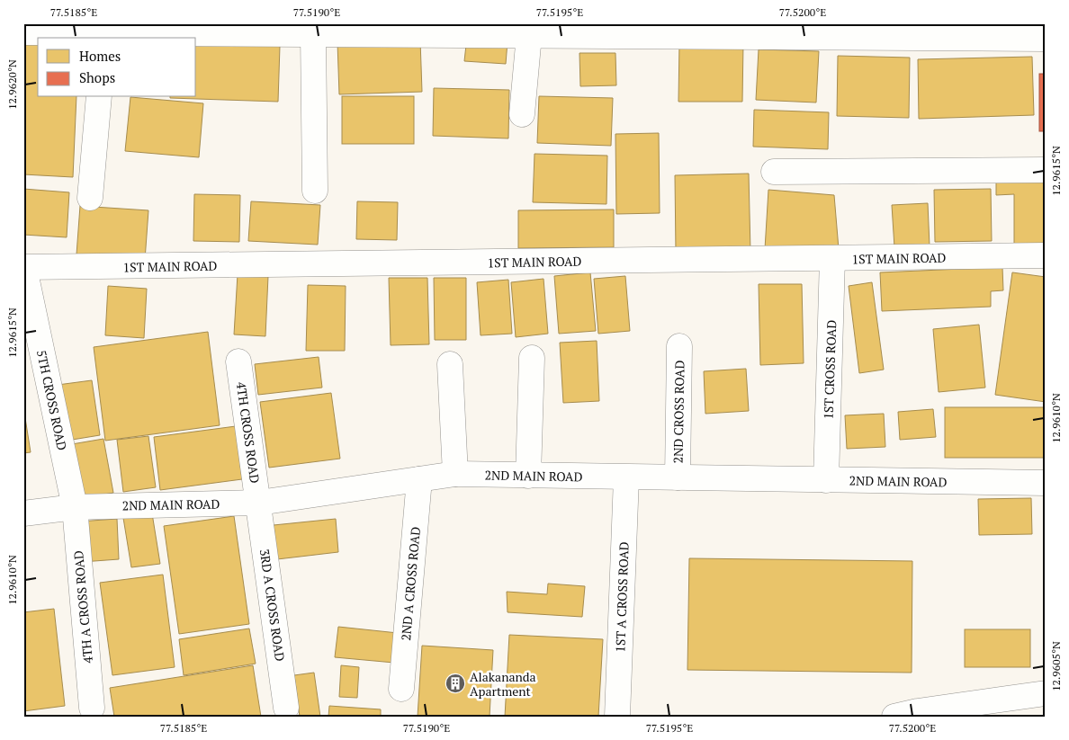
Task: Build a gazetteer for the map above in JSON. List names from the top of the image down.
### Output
{
  "streets": {
    "street": [
      "1ST MAIN ROAD",
      "1ST CROSS ROAD",
      "5TH CROSS ROAD",
      "2ND CROSS ROAD",
      "4TH CROSS ROAD",
      "2ND MAIN ROAD",
      "2ND A CROSS ROAD",
      "1ST A CROSS ROAD",
      "3RD A CROSS ROAD",
      "4TH A CROSS ROAD"
    ]
  },
  "crossings": [
    ["1ST MAIN ROAD", "1ST CROSS ROAD"],
    ["1ST MAIN ROAD", "5TH CROSS ROAD"],
    ["1ST CROSS ROAD", "2ND MAIN ROAD"],
    ["5TH CROSS ROAD", "2ND MAIN ROAD"],
    ["5TH CROSS ROAD", "4TH A CROSS ROAD"],
    ["2ND CROSS ROAD", "2ND MAIN ROAD"],
    ["4TH CROSS ROAD", "2ND MAIN ROAD"],
    ["4TH CROSS ROAD", "3RD A CROSS ROAD"],
    ["2ND MAIN ROAD", "2ND A CROSS ROAD"],
    ["2ND MAIN ROAD", "1ST A CROSS ROAD"],
    ["2ND MAIN ROAD", "3RD A CROSS ROAD"],
    ["2ND MAIN ROAD", "4TH A CROSS ROAD"]
  ],
  "places": {
    "building": ["Alakananda Apartment"]
  },
  "legend": ["Homes", "Shops"],
  "coordinates": [
    "77.5185°E",
    "77.5190°E",
    "77.5195°E",
    "77.5200°E",
    "12.9620°N",
    "12.9615°N",
    "12.9610°N",
    "12.9605°N"
  ]
}
